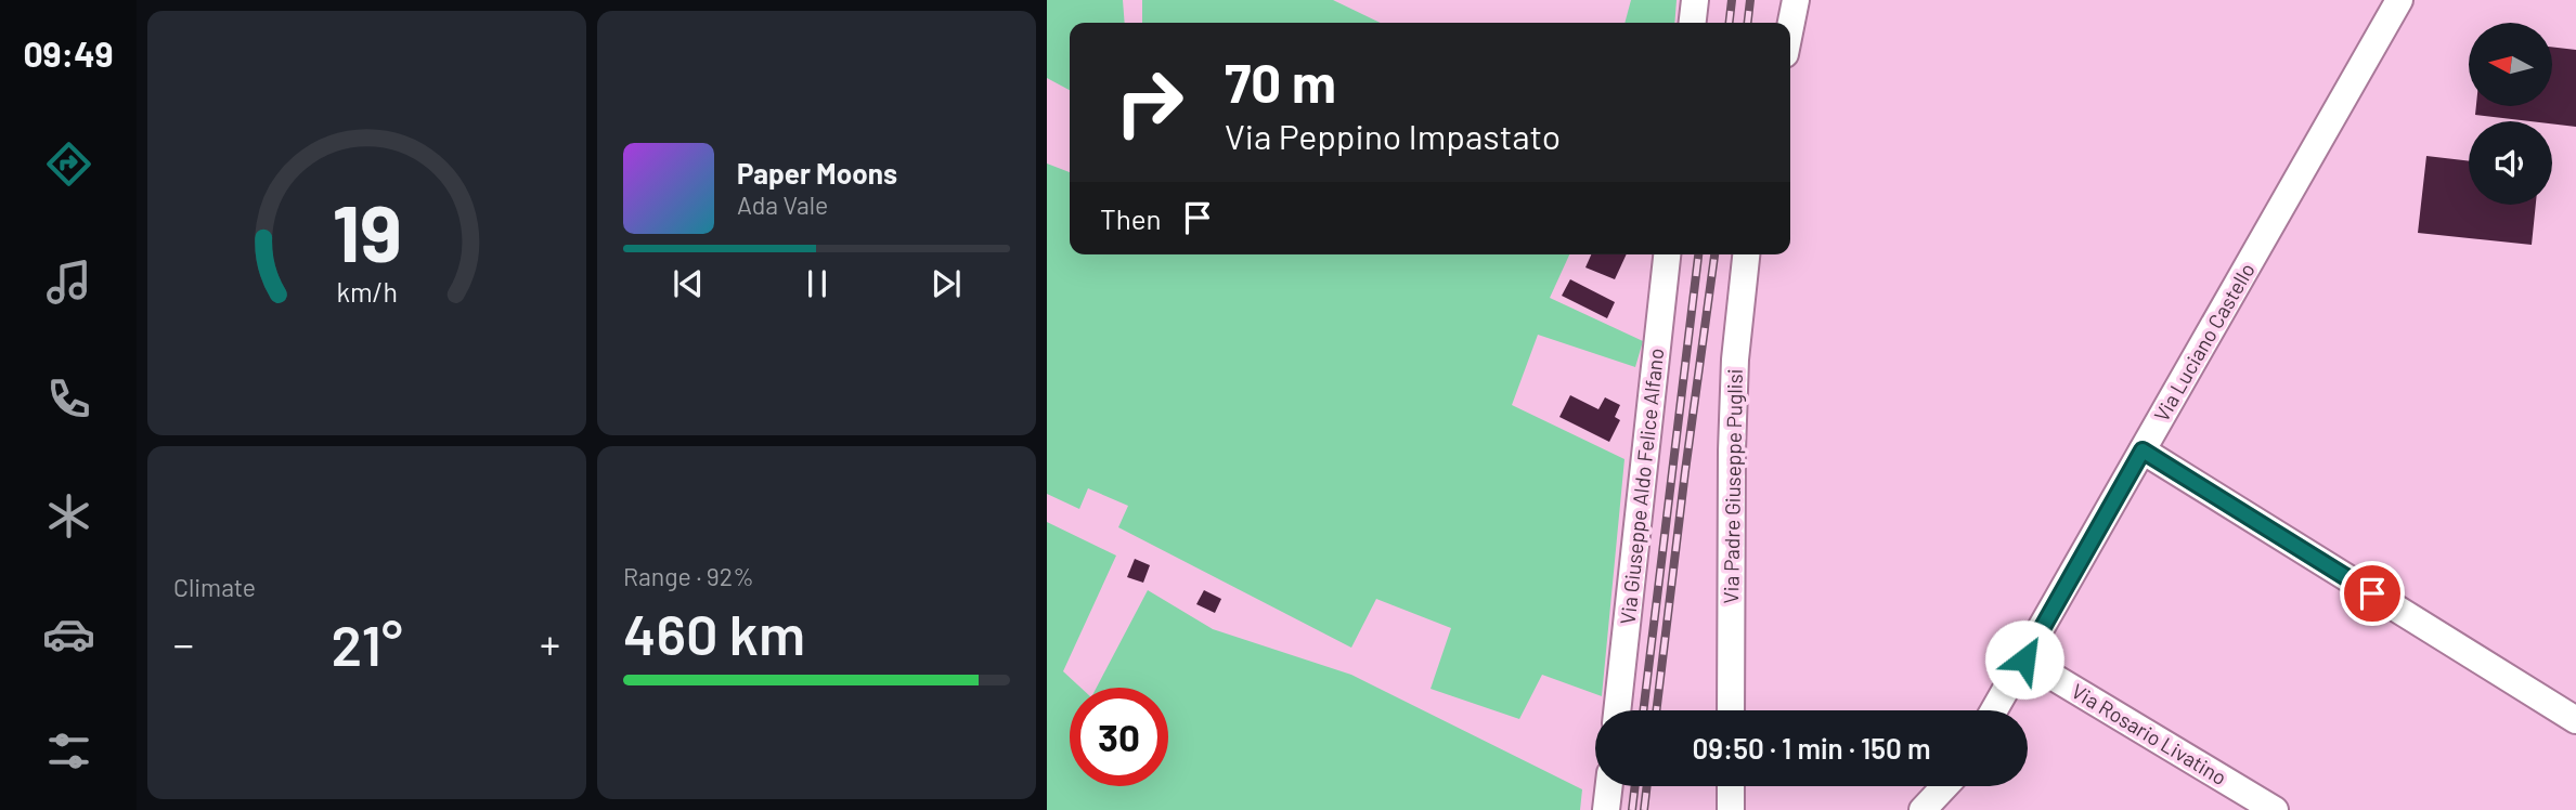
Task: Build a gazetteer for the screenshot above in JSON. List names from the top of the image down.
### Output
{
  "streets": {
    "street": [
      "Via Luciano Castello",
      "Via Giuseppe Aldo Felice Alfano",
      "Via Padre Giuseppe Puglisi",
      "Via Rosario Livatino"
    ]
  },
  "crossings": [
    ["Via Luciano Castello", "Via Rosario Livatino"]
  ],
  "north": "left",
  "page": {
    "tabs": "09:49",
    "turn": ["70 m", "Via Peppino Impastato"],
    "song": ["Paper Moons", "Ada Vale"],
    "then": "Then",
    "tile": [
      "Climate",
      ["Range · 92%", "460 km"]
    ],
    "heat": ["−", "21°", "+"],
    "limit": "30",
    "trip": "09:50 · 1 min · 150 m",
    "gauge": ["19", "km/h"]
  }
}
